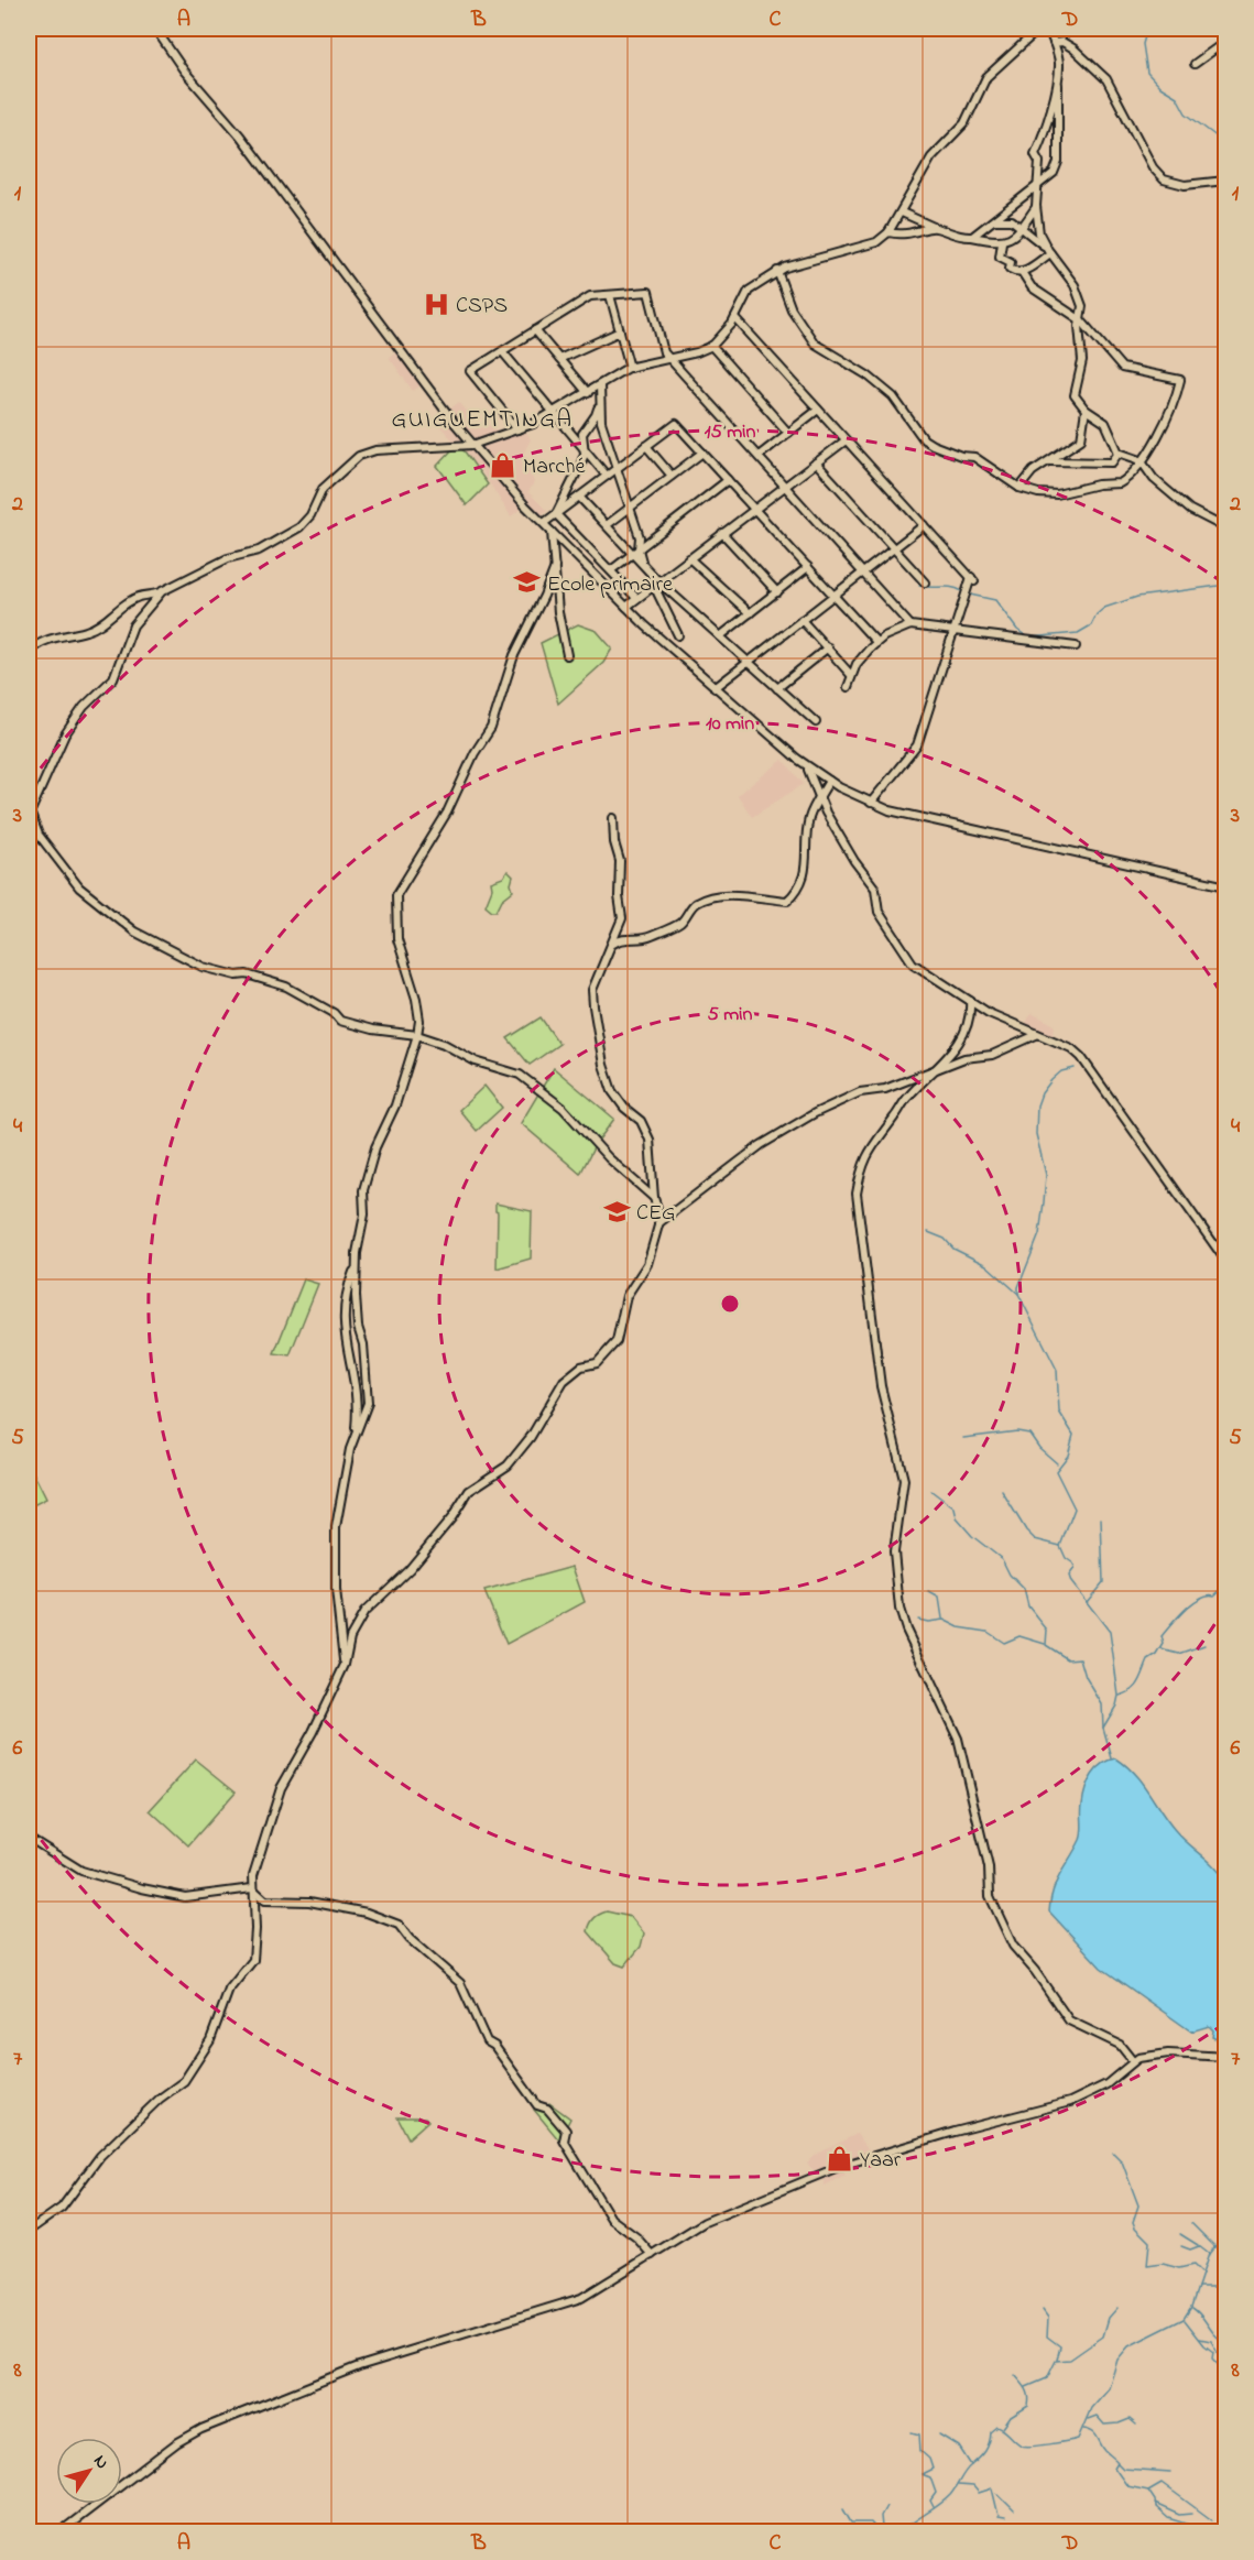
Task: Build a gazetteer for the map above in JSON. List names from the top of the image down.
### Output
{
  "districts": ["GUIGUEMTINGA"],
  "places": {
    "hospital": ["CSPS"],
    "shop": ["Marché", "Yaar"],
    "school or university": ["Ecole primaire", "CEG"]
  },
  "north": "top right",
  "grid": {
    "columns": [
      "A",
      "B",
      "C",
      "D"
    ],
    "rows": [
      "1",
      "2",
      "3",
      "4",
      "5",
      "6",
      "7",
      "8"
    ]
  },
  "rings": ["15 min", "10 min", "5 min"]
}
